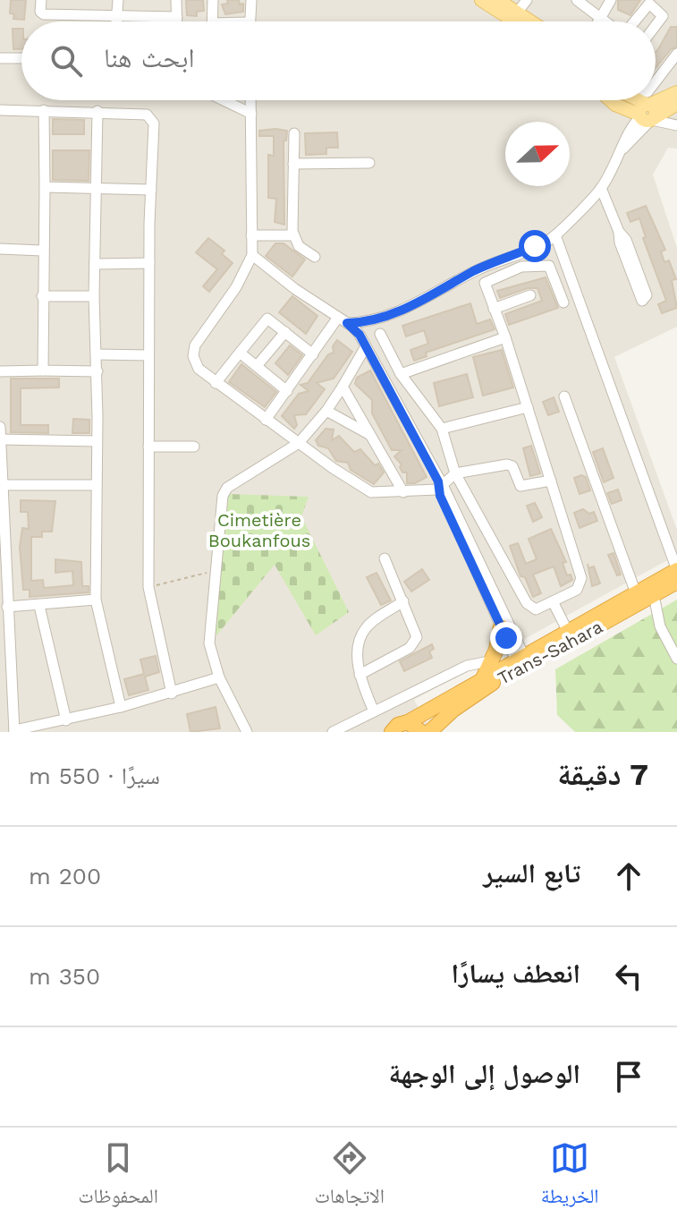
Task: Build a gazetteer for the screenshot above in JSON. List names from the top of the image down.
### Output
{
  "streets": {
    "highway": ["Trans-Sahara"]
  },
  "parks": ["Cimetière Boukanfous"],
  "north": "right",
  "page": {
    "search": "ابحث هنا",
    "heading": ["7 دقيقة", "سيرًا · 550 m"],
    "list": [
      ["تابع السير", "200 m"],
      ["انعطف يسارًا", "350 m"],
      "الوصول إلى الوجهة"
    ],
    "nav": ["الخريطة", "الاتجاهات", "المحفوظات"]
  }
}
